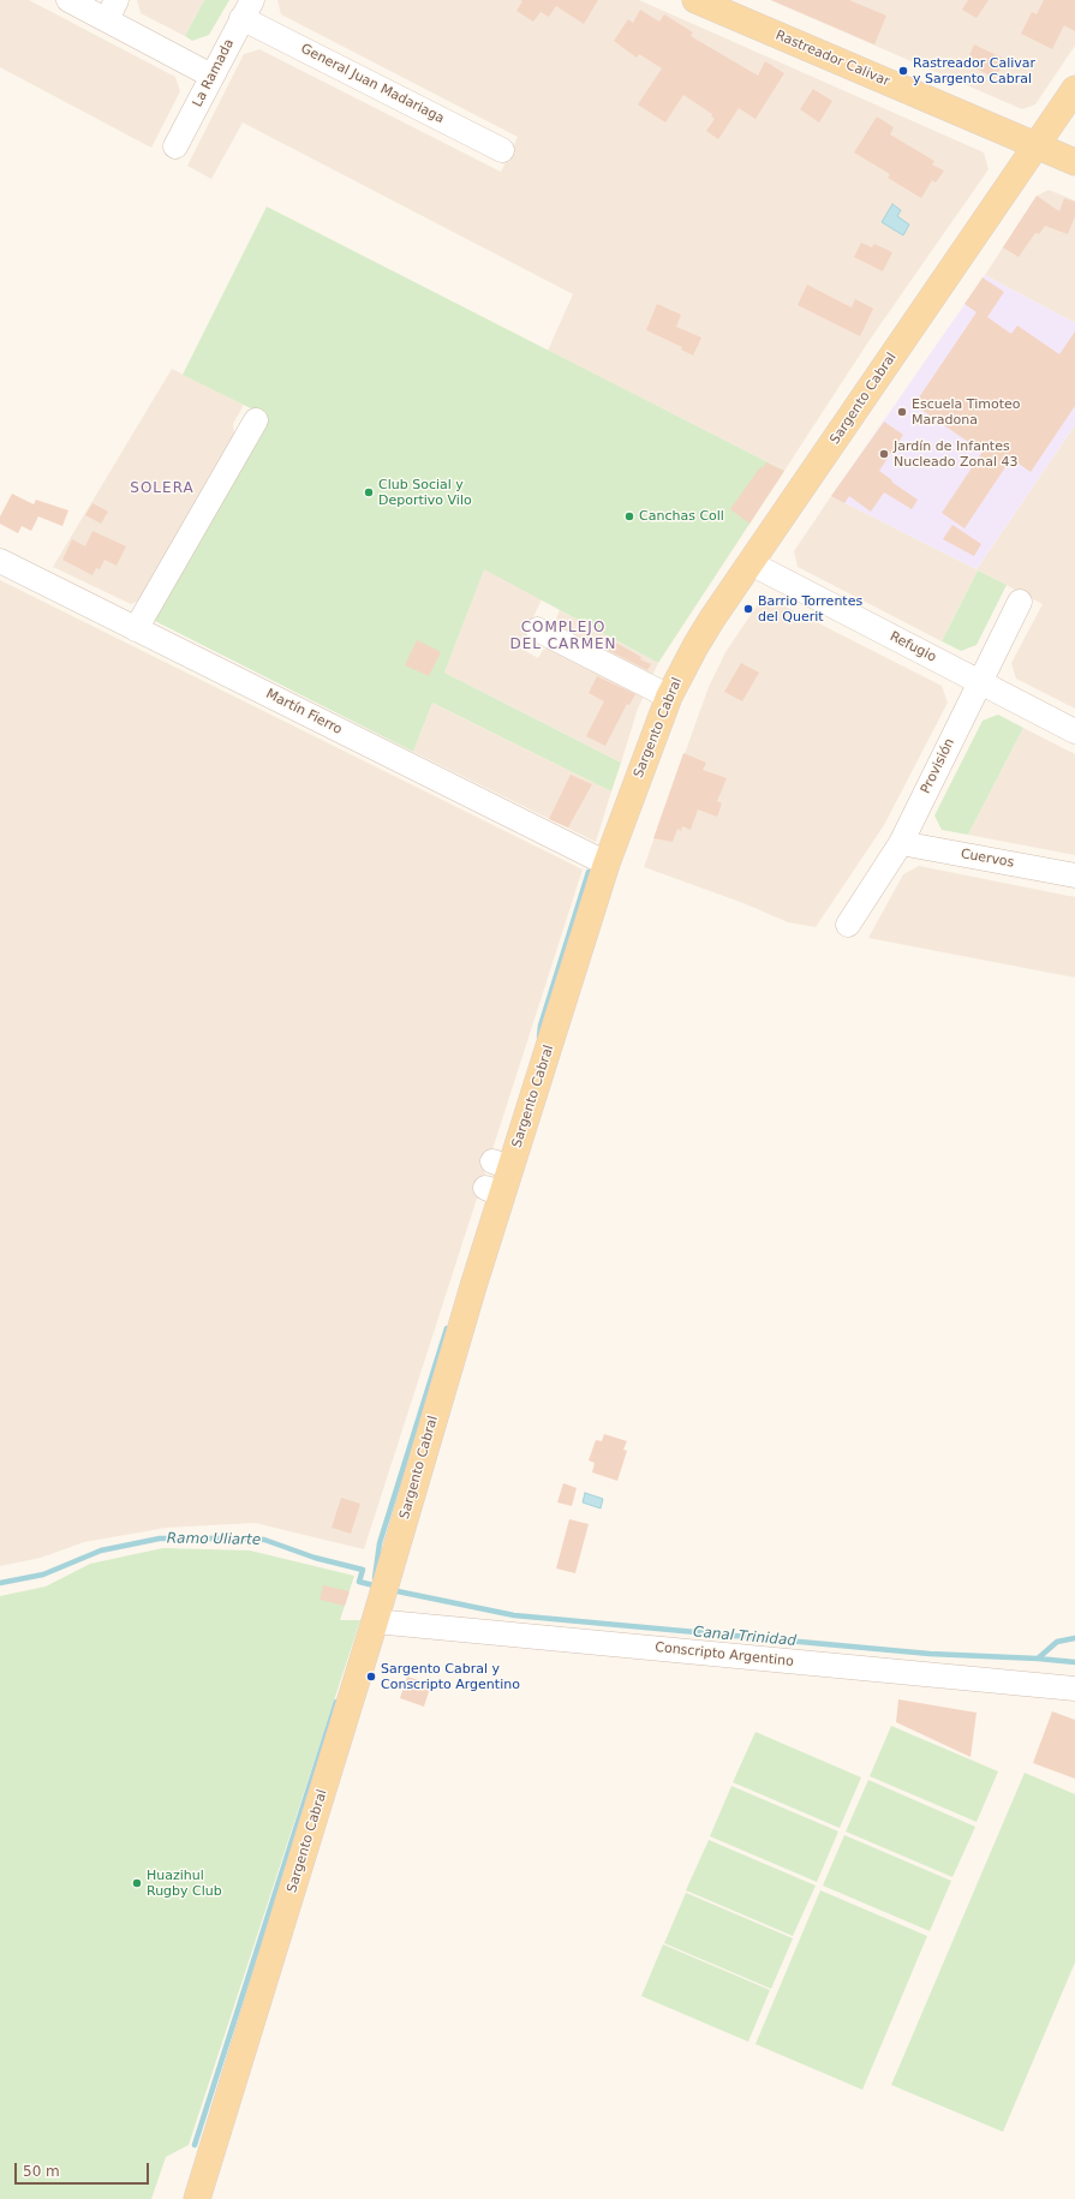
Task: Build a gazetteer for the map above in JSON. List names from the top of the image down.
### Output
{
  "streets": {
    "main road": ["Rastreador Calivar", "Sargento Cabral"],
    "street": [
      "La Ramada",
      "General Juan Madariaga",
      "Refugio",
      "Martín Fierro",
      "Provisión",
      "Cuervos",
      "Conscripto Argentino"
    ]
  },
  "crossings": [
    ["Rastreador Calivar", "Sargento Cabral"],
    ["La Ramada", "General Juan Madariaga"],
    ["Sargento Cabral", "Refugio"],
    ["Sargento Cabral", "Martín Fierro"],
    ["Sargento Cabral", "Conscripto Argentino"],
    ["Refugio", "Provisión"],
    ["Provisión", "Cuervos"]
  ],
  "districts": ["SOLERA", "COMPLEJO DEL CARMEN"],
  "water": ["Ramo Uliarte", "Canal Trinidad"],
  "places": [
    "Rastreador Calivar y Sargento Cabral",
    "Escuela Timoteo Maradona",
    "Jardín de Infantes Nucleado Zonal 43",
    "Club Social y Deportivo Vilo",
    "Canchas Coll",
    "Barrio Torrentes del Querit",
    "Sargento Cabral y Conscripto Argentino",
    "Huazihul Rugby Club"
  ],
  "scale_bar": "50 m"
}
